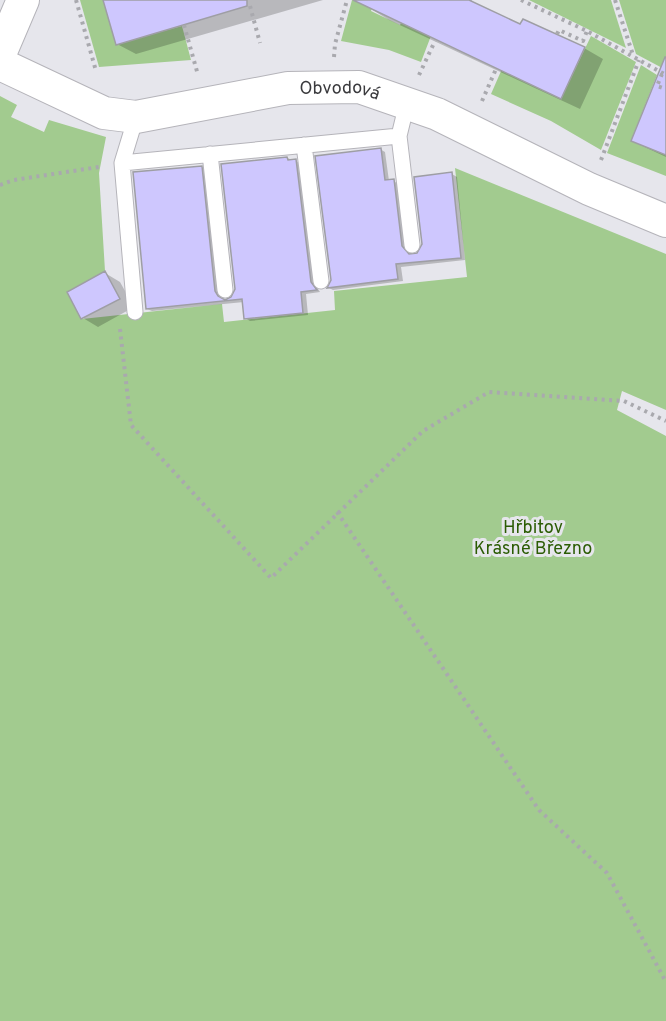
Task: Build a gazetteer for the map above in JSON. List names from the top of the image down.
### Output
{
  "streets": {
    "street": ["Obvodová"]
  },
  "parks": ["Hřbitov Krásné Březno"]
}
